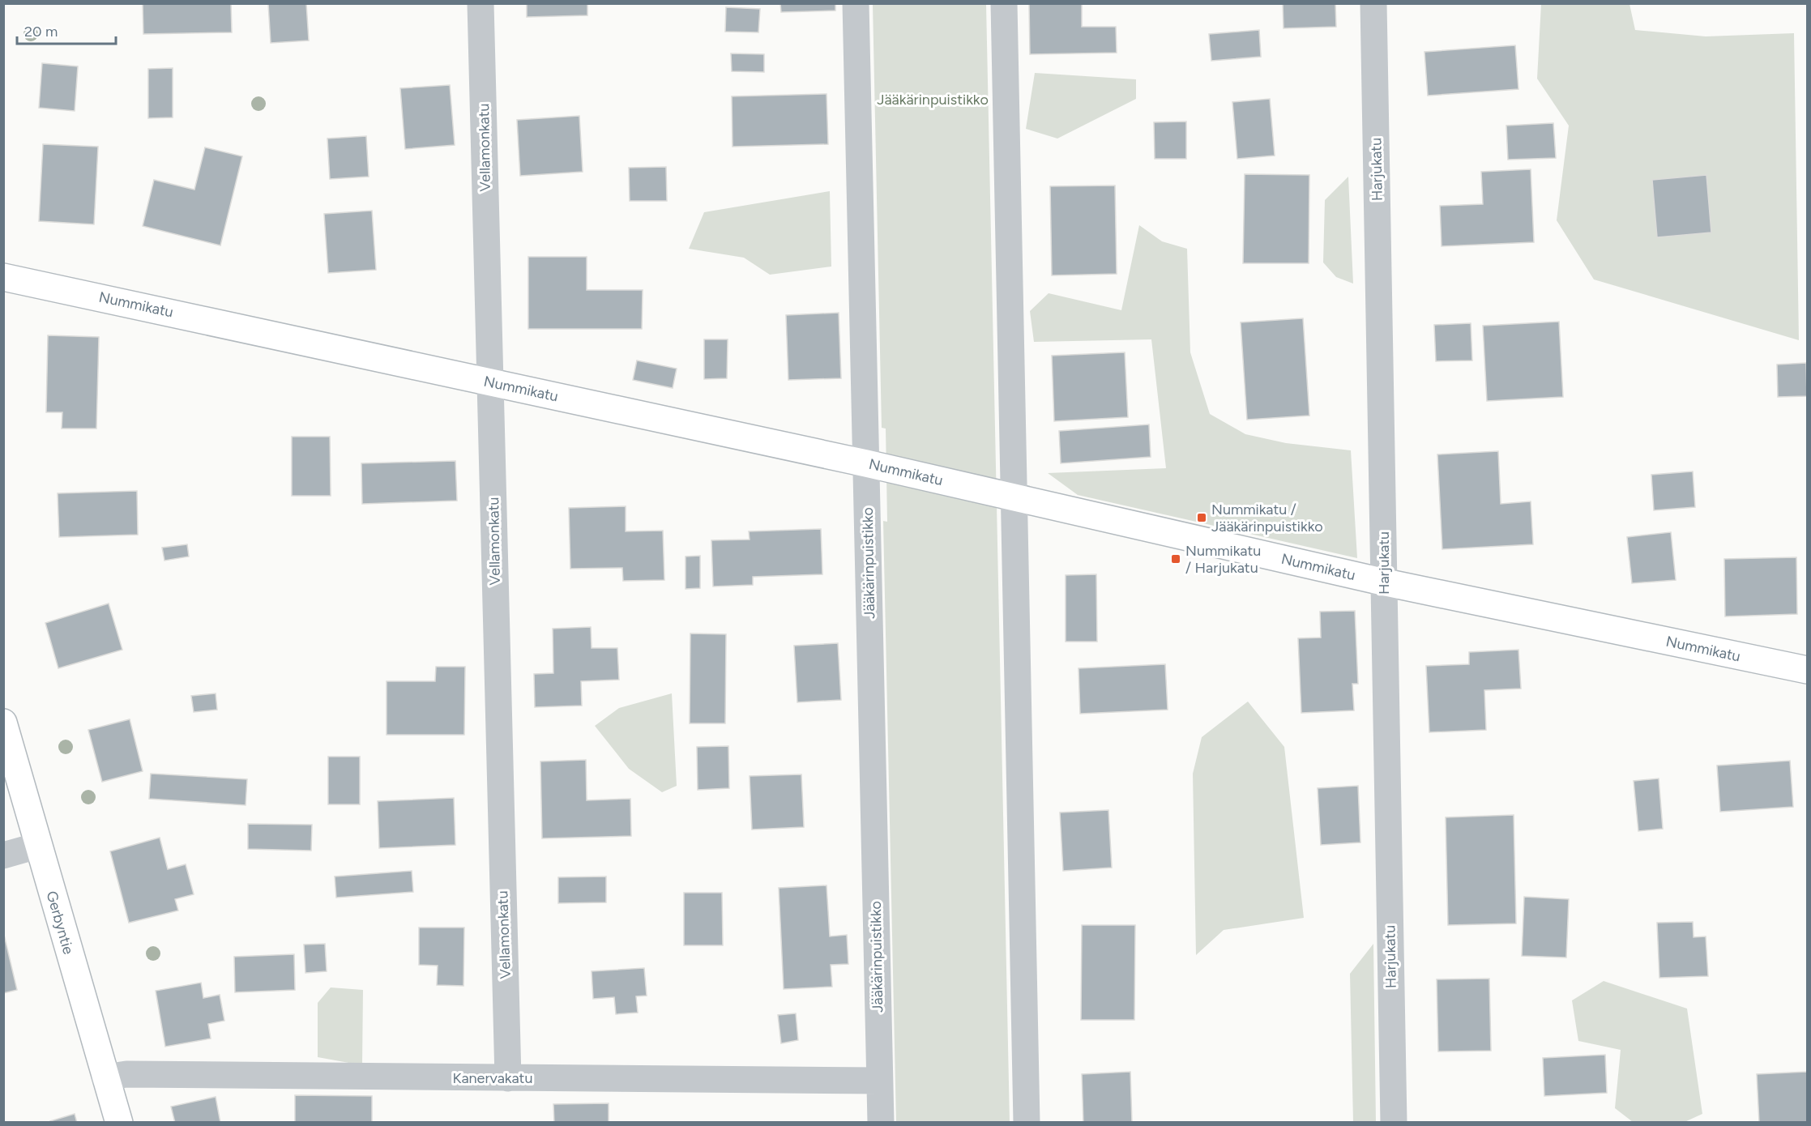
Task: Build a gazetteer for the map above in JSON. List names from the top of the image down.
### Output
{
  "streets": {
    "street": [
      "Vellamonkatu",
      "Harjukatu",
      "Nummikatu",
      "Jääkärinpuistikko",
      "Gerbyntie",
      "Kanervakatu"
    ]
  },
  "crossings": [
    ["Vellamonkatu", "Nummikatu"],
    ["Vellamonkatu", "Kanervakatu"],
    ["Harjukatu", "Nummikatu"],
    ["Nummikatu", "Jääkärinpuistikko"],
    ["Jääkärinpuistikko", "Kanervakatu"],
    ["Gerbyntie", "Kanervakatu"]
  ],
  "parks": ["Jääkärinpuistikko"],
  "places": {
    "transit": ["Nummikatu / Jääkärinpuistikko", "Nummikatu / Harjukatu"]
  },
  "scale_bar": "20 m"
}
